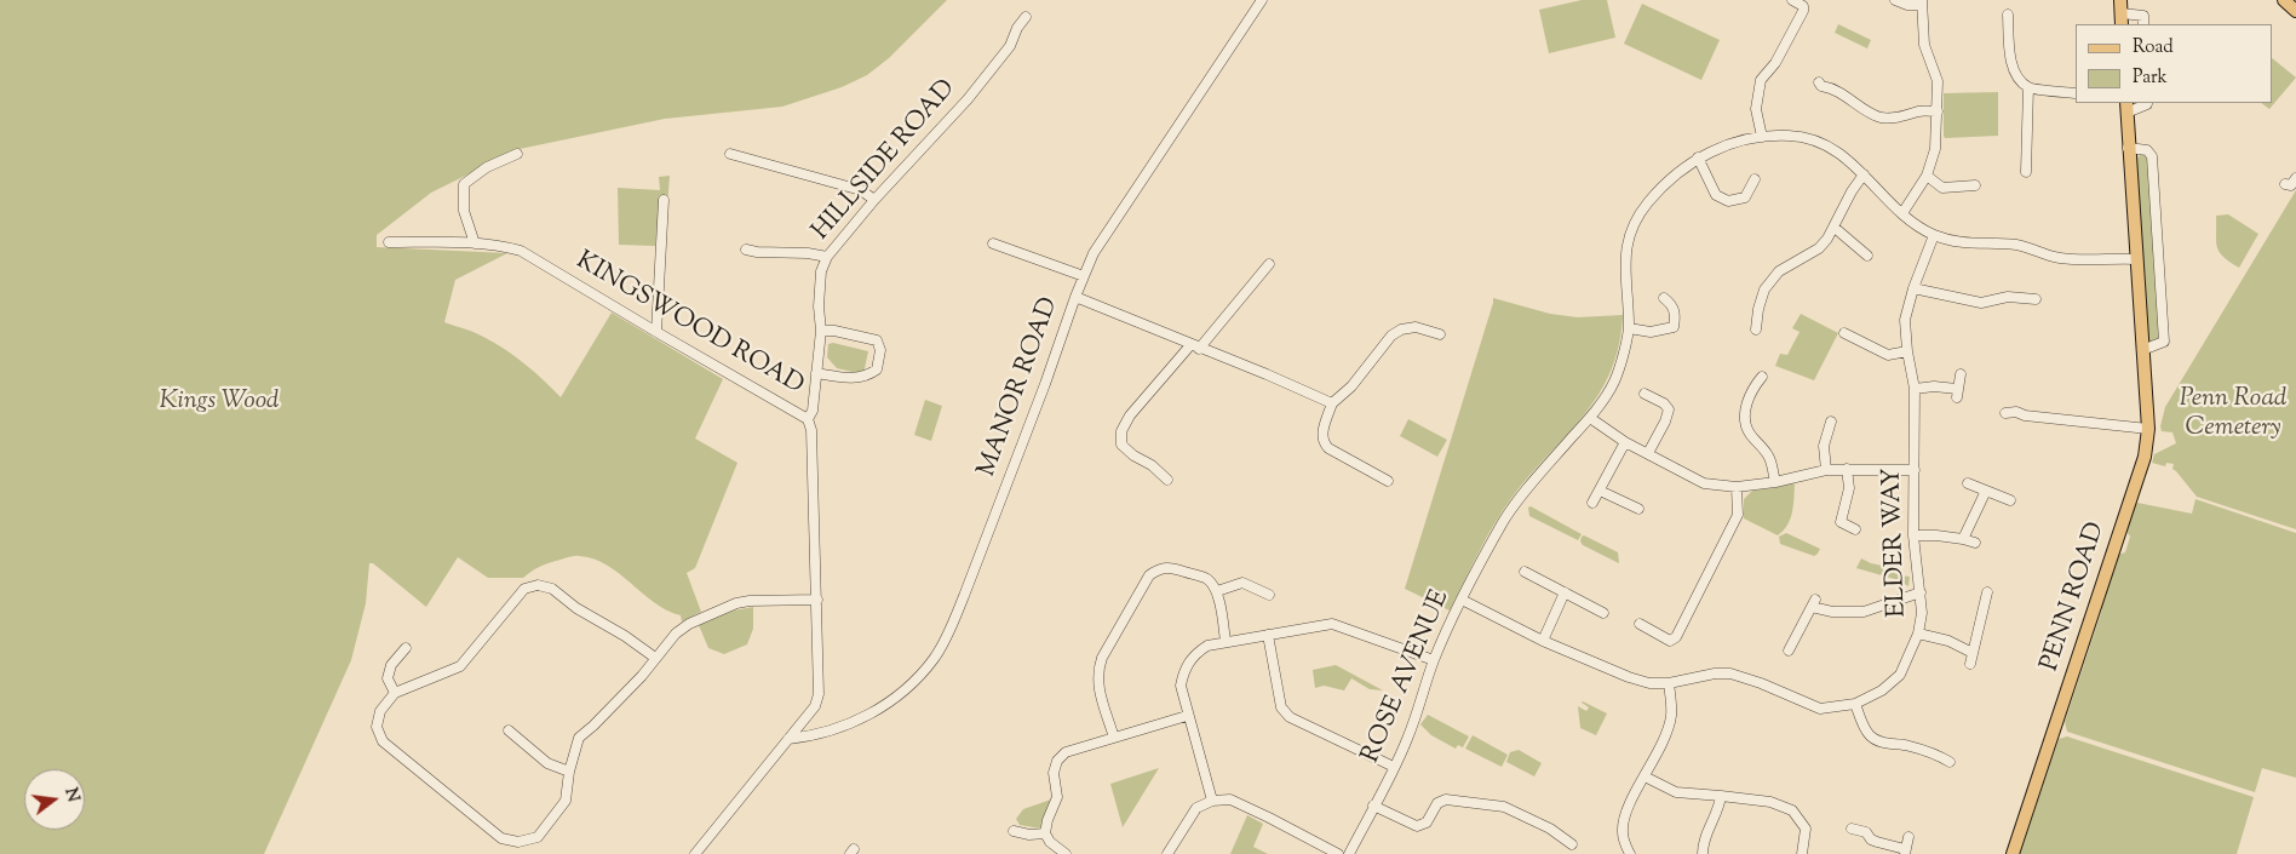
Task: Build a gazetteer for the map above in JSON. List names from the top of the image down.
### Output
{
  "streets": {
    "main road": ["PENN ROAD"],
    "street": [
      "HILLSIDE ROAD",
      "KINGSWOOD ROAD",
      "MANOR ROAD",
      "ELDER WAY",
      "ROSE AVENUE"
    ]
  },
  "crossings": [
    ["HILLSIDE ROAD", "KINGSWOOD ROAD"],
    ["KINGSWOOD ROAD", "MANOR ROAD"],
    ["ELDER WAY", "ROSE AVENUE"],
    ["PENN ROAD", "ROSE AVENUE"]
  ],
  "parks": ["Penn Road Cemetery", "Kings Wood"],
  "legend": ["Road", "Park"],
  "north": "right"
}
